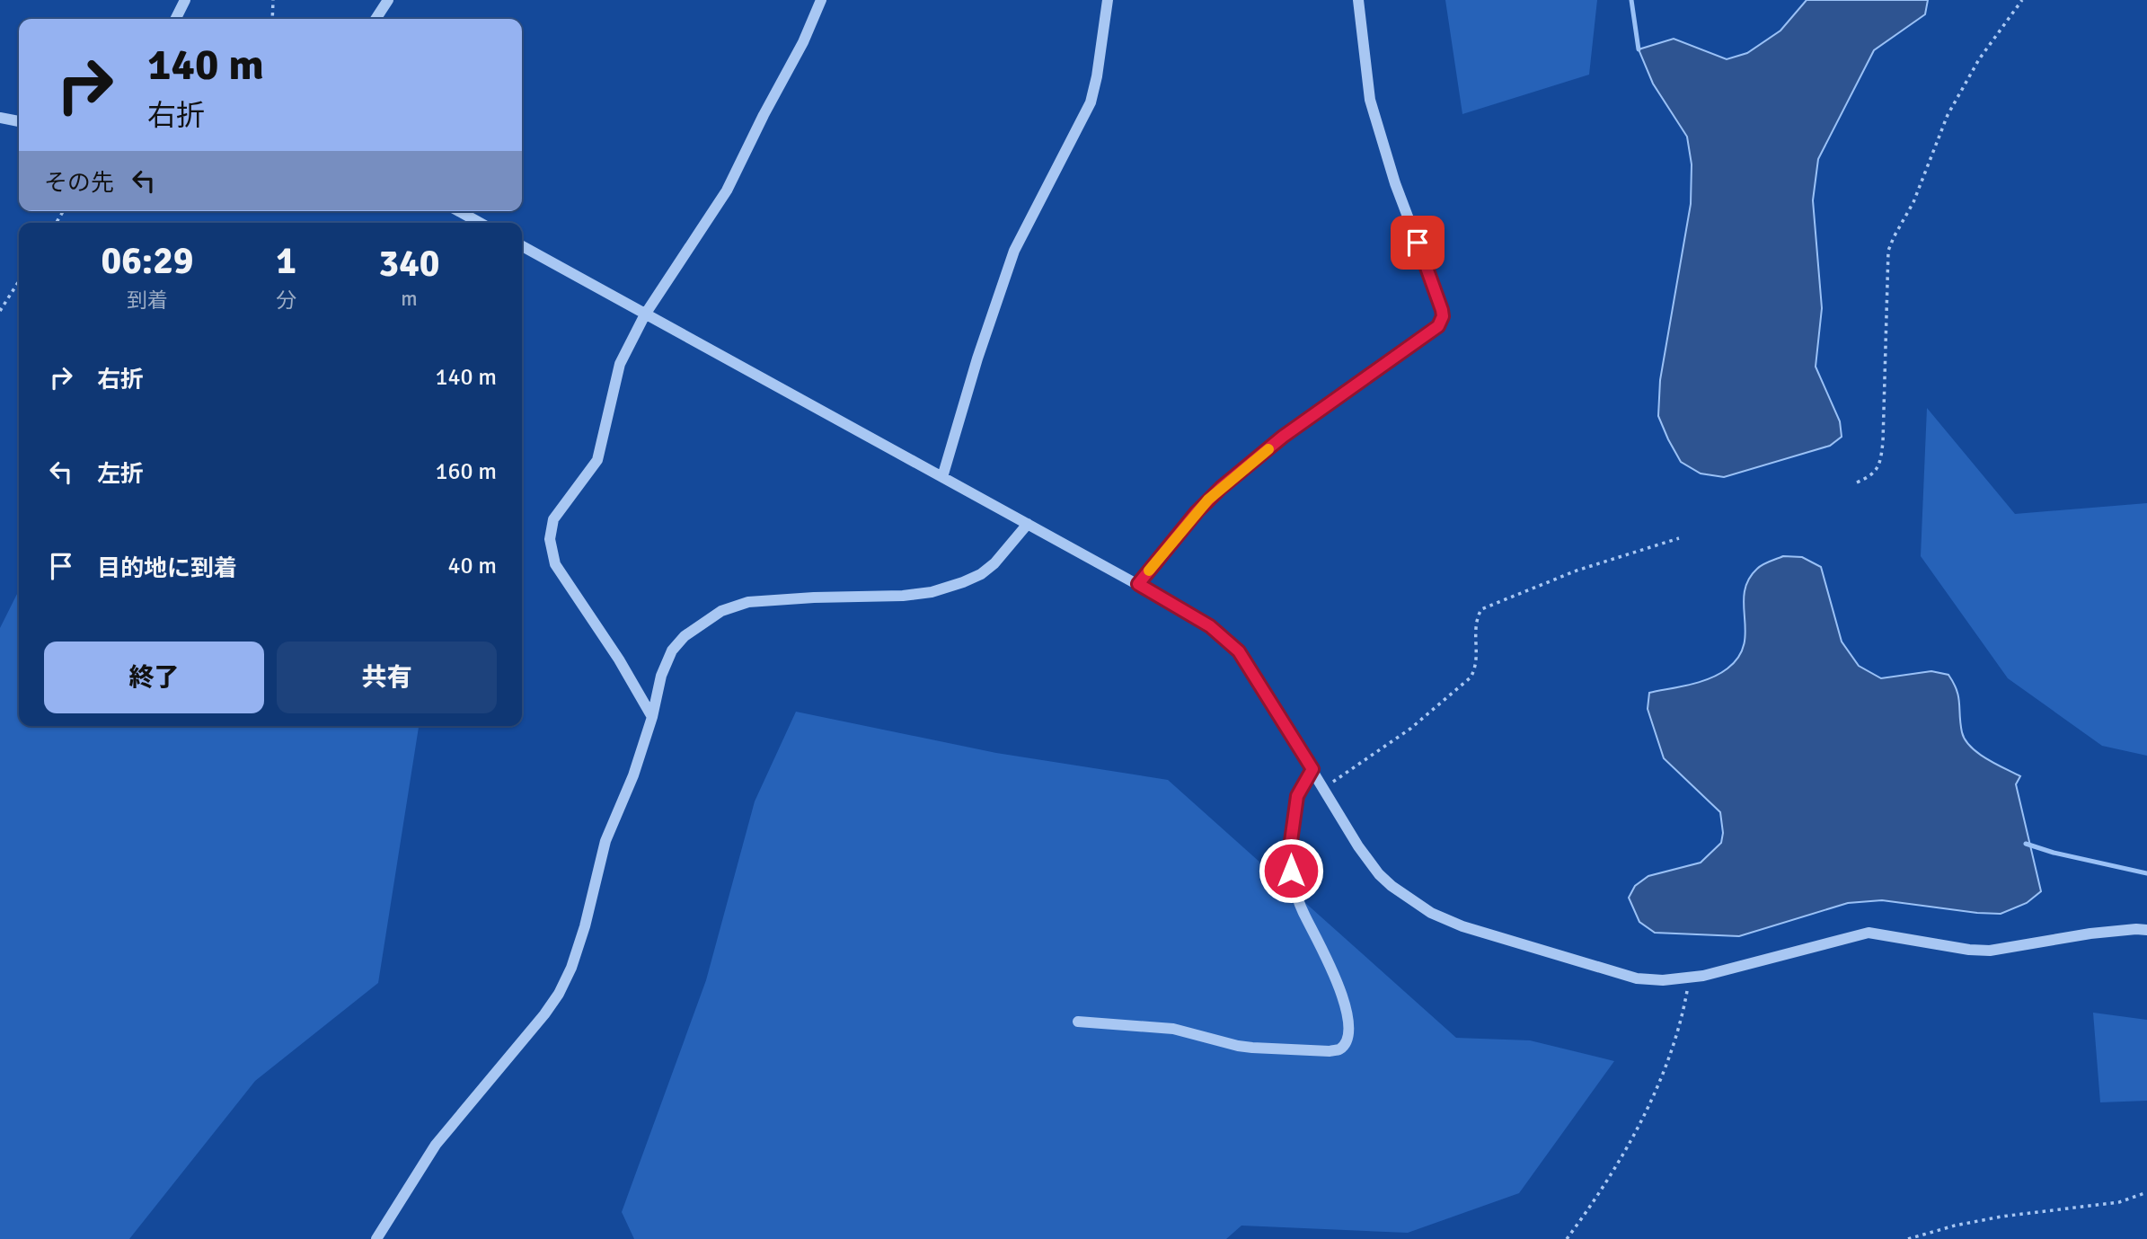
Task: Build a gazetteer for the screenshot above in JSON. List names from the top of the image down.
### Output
{
  "page": {
    "turn": ["140 m", "右折"],
    "then": "その先",
    "eta": [
      "06:29",
      "到着",
      "1",
      "分",
      "340",
      "m"
    ],
    "list": [
      {
        "name": "右折",
        "value": "140 m"
      },
      {
        "name": "左折",
        "value": "160 m"
      },
      {
        "name": "目的地に到着",
        "value": "40 m"
      }
    ],
    "buttons": ["終了", "共有"]
  }
}
